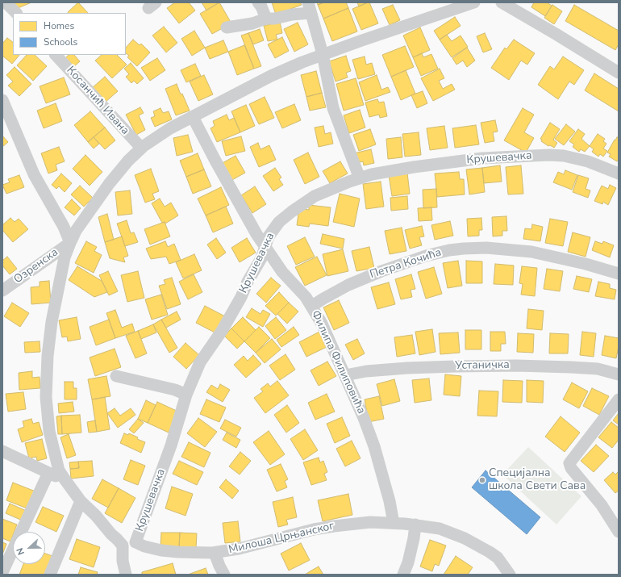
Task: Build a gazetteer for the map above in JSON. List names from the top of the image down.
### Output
{
  "streets": {
    "street": [
      "Косанчић Ивана",
      "Крушевачка",
      "Петра Кочића",
      "Озренска",
      "Филипа Филиповића",
      "Устаничка",
      "Милоша Црњанског"
    ]
  },
  "crossings": [
    ["Крушевачка", "Филипа Филиповића"],
    ["Крушевачка", "Милоша Црњанског"],
    ["Петра Кочића", "Филипа Филиповића"],
    ["Филипа Филиповића", "Устаничка"],
    ["Филипа Филиповића", "Милоша Црњанског"]
  ],
  "places": ["Специјална школа Свети Сава"],
  "legend": ["Homes", "Schools"],
  "north": "left"
}
